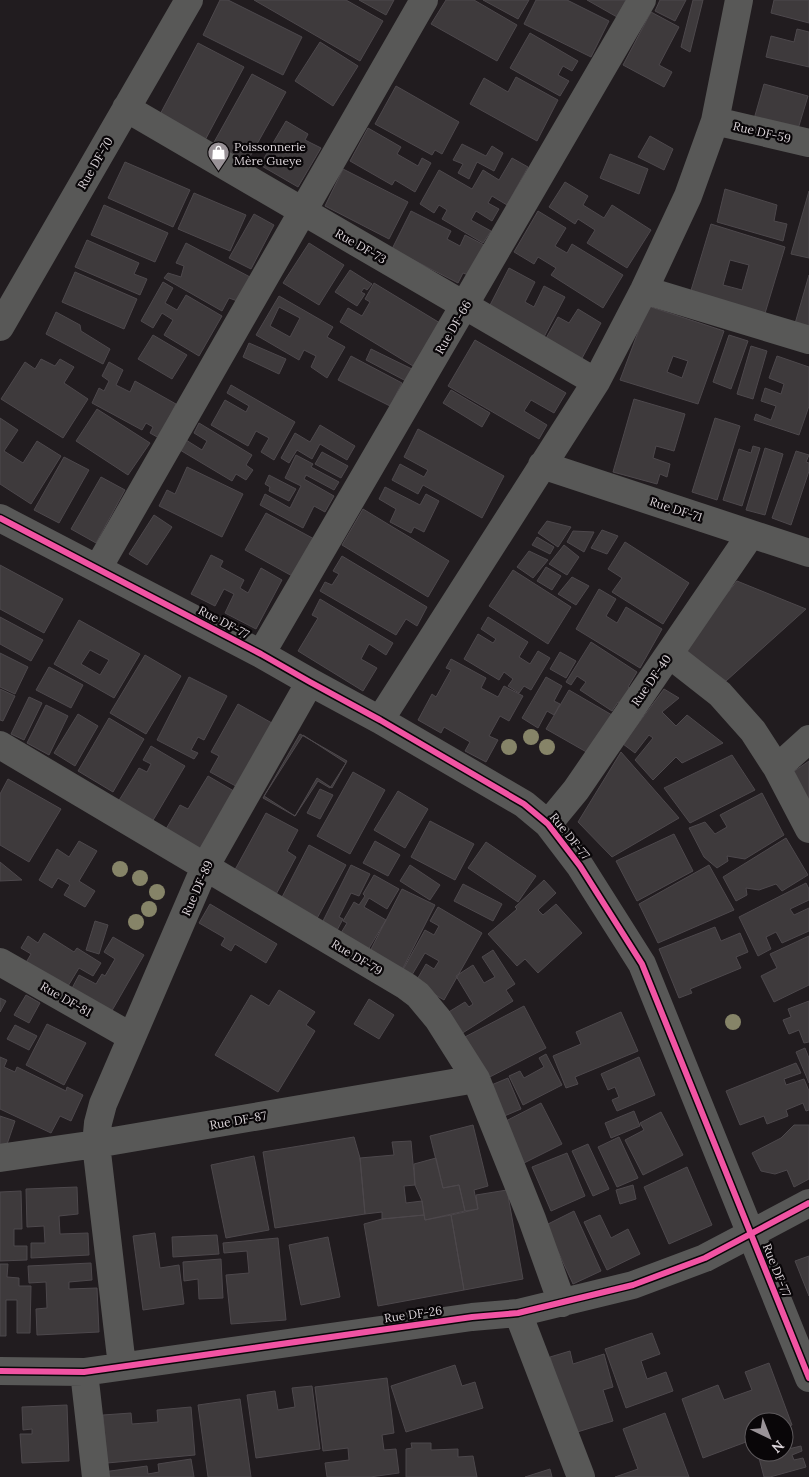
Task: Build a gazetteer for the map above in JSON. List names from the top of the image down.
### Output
{
  "streets": {
    "street": [
      "Rue DF-59",
      "Rue DF-70",
      "Rue DF-73",
      "Rue DF-66",
      "Rue DF-71",
      "Rue DF-77",
      "Rue DF-40",
      "Rue DF-89",
      "Rue DF-79",
      "Rue DF-81",
      "Rue DF-87",
      "Rue DF-26"
    ]
  },
  "crossings": [
    ["Rue DF-70", "Rue DF-73"],
    ["Rue DF-73", "Rue DF-66"],
    ["Rue DF-66", "Rue DF-77"],
    ["Rue DF-71", "Rue DF-40"],
    ["Rue DF-77", "Rue DF-40"],
    ["Rue DF-77", "Rue DF-89"],
    ["Rue DF-77", "Rue DF-26"],
    ["Rue DF-89", "Rue DF-79"],
    ["Rue DF-89", "Rue DF-81"],
    ["Rue DF-89", "Rue DF-87"],
    ["Rue DF-89", "Rue DF-26"],
    ["Rue DF-79", "Rue DF-87"],
    ["Rue DF-79", "Rue DF-26"]
  ],
  "places": {
    "shop": ["Poissonnerie Mère Gueye"]
  },
  "north": "bottom right"
}
